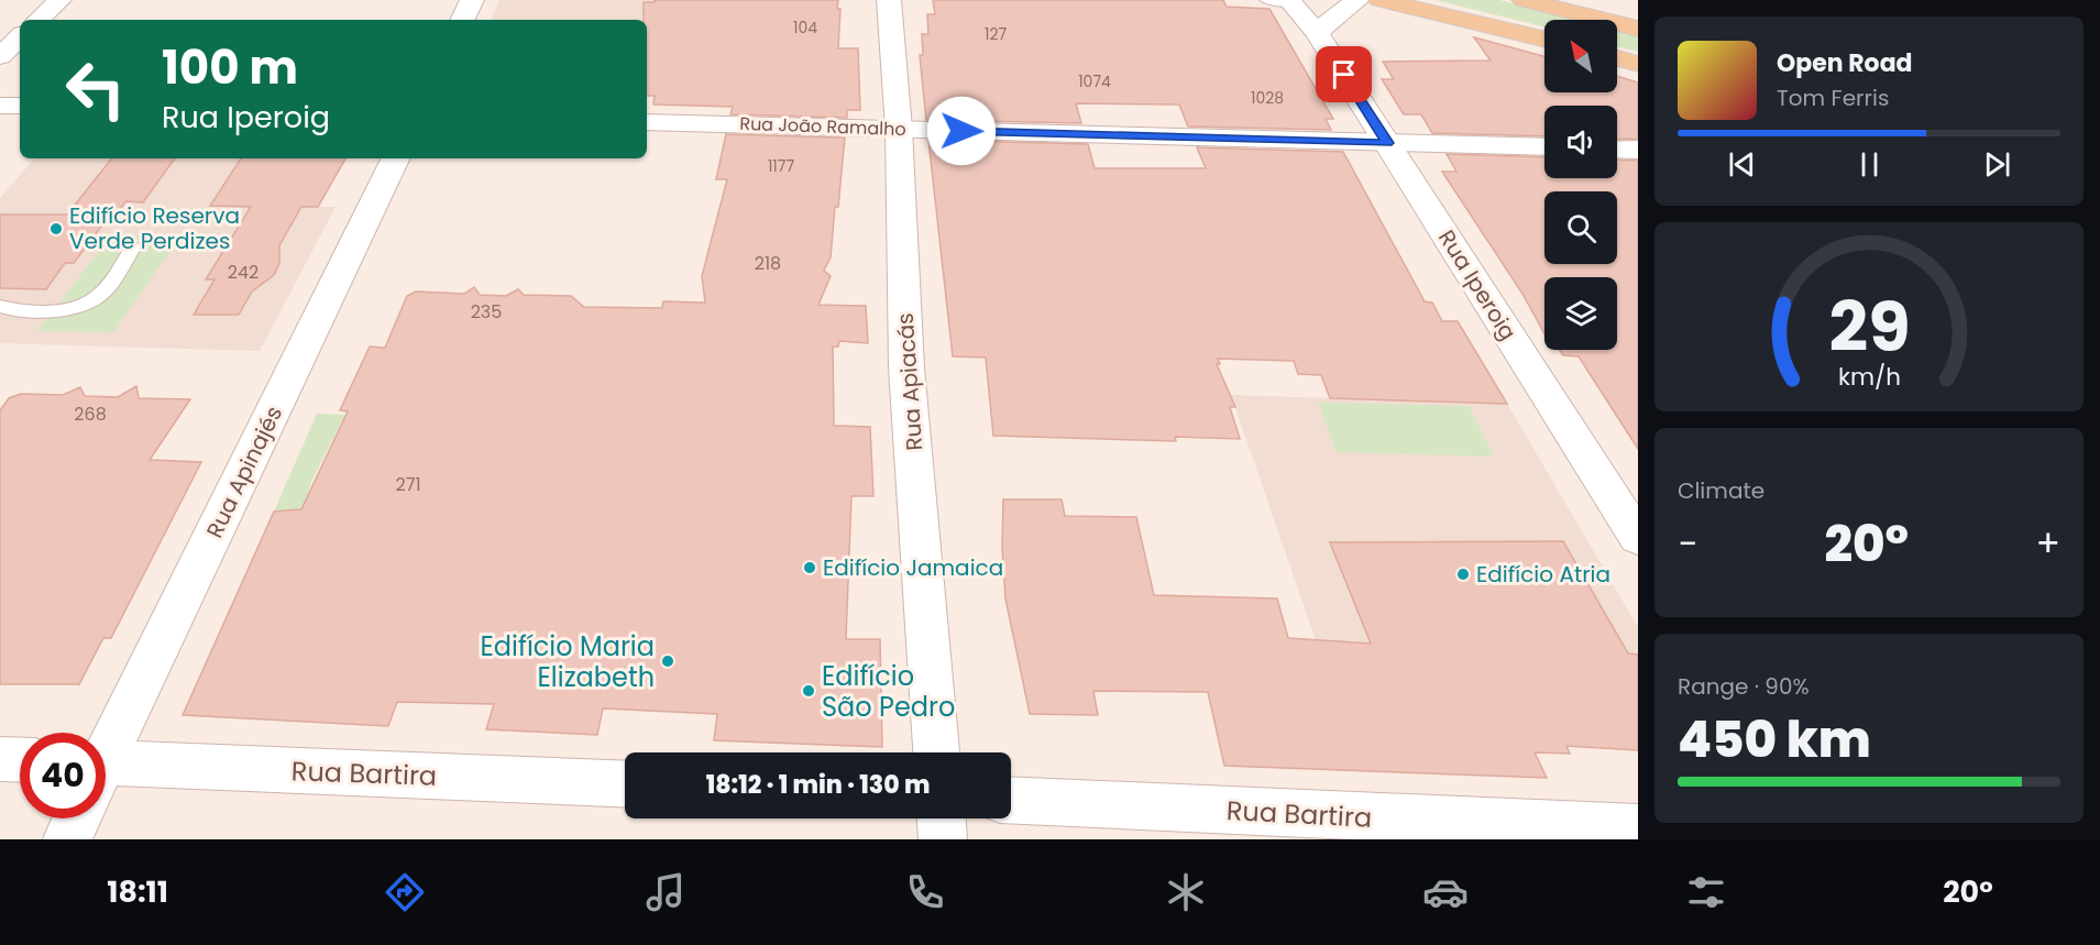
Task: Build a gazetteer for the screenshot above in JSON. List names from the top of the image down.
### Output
{
  "streets": {
    "street": [
      "Rua João Ramalho",
      "Rua Iperoig",
      "Rua Apiacás",
      "Rua Apinajés",
      "Rua Bartira"
    ]
  },
  "crossings": [
    ["Rua João Ramalho", "Rua Iperoig"],
    ["Rua João Ramalho", "Rua Apiacás"]
  ],
  "places": [
    "Edifício Reserva Verde Perdizes",
    "Edifício Jamaica",
    "Edifício Atria",
    "Edifício Maria Elizabeth",
    "Edifício São Pedro"
  ],
  "house_numbers": [
    "104",
    "127",
    "1074",
    "1028",
    "1177",
    "218",
    "242",
    "235",
    "268",
    "271"
  ],
  "north": "top left",
  "page": {
    "turn": ["100 m", "Rua Iperoig"],
    "song": ["Open Road", "Tom Ferris"],
    "tile": [
      "Climate",
      ["Range · 90%", "450 km"]
    ],
    "heat": ["−", "20°", "+"],
    "limit": "40",
    "trip": "18:12 · 1 min · 130 m",
    "tabs": ["18:11", "20°"],
    "gauge": ["29", "km/h"]
  }
}
